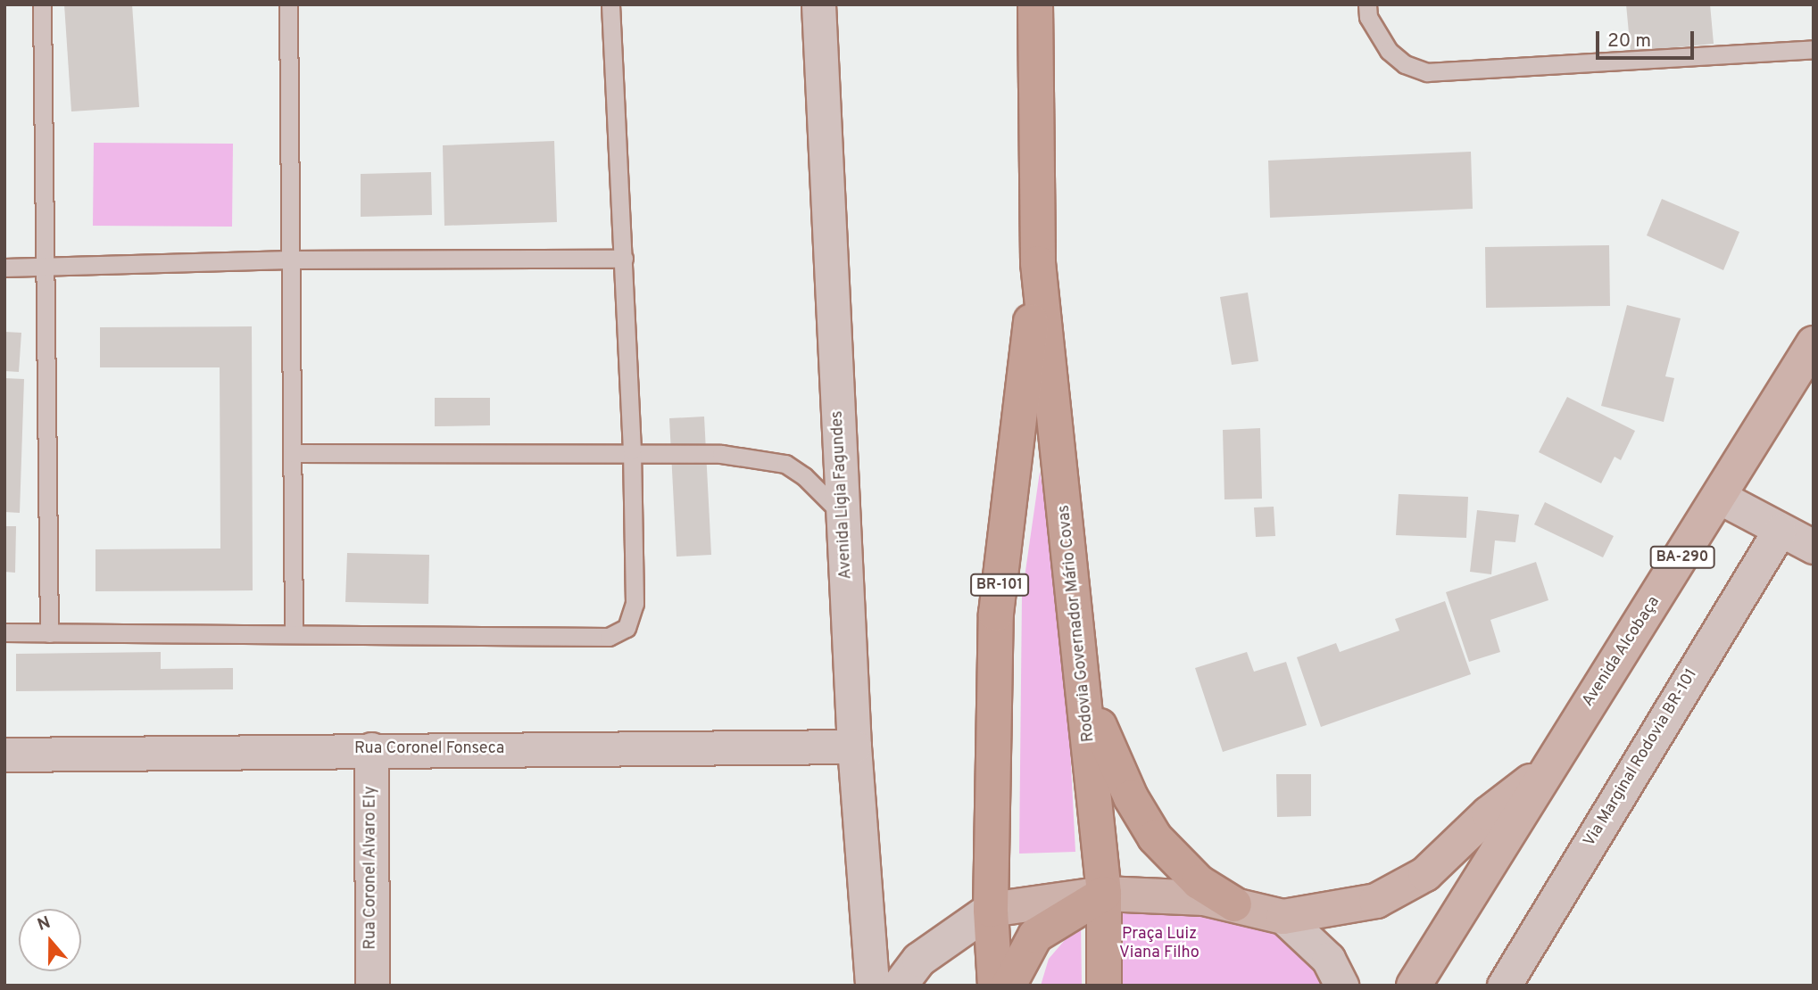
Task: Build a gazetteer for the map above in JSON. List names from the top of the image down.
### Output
{
  "streets": {
    "highway": ["BR-101", "Rodovia Governador Mário Covas"],
    "main road": ["BA-290", "Avenida Alcobaça"],
    "street": [
      "Avenida Ligia Fagundes",
      "Rua Coronel Fonseca",
      "Via Marginal Rodovia BR-101",
      "Rua Coronel Alvaro Ely"
    ]
  },
  "crossings": [
    ["Avenida Ligia Fagundes", "Rua Coronel Fonseca"],
    ["Rua Coronel Fonseca", "Rua Coronel Alvaro Ely"]
  ],
  "parks": ["Praça Luiz Viana Filho"],
  "scale_bar": "20 m",
  "north": "top"
}
